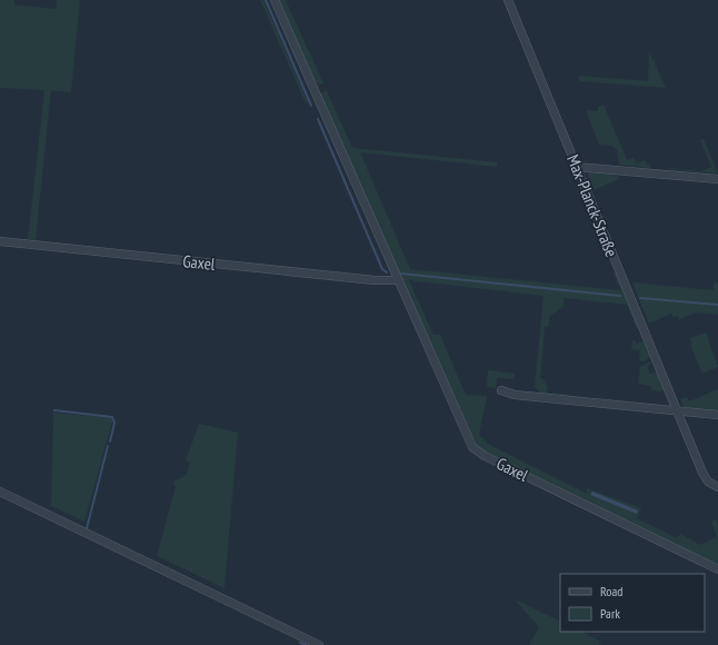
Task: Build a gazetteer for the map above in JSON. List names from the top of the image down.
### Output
{
  "streets": {
    "street": ["Max-Planck-Straße", "Gaxel"]
  },
  "legend": ["Road", "Park"]
}
